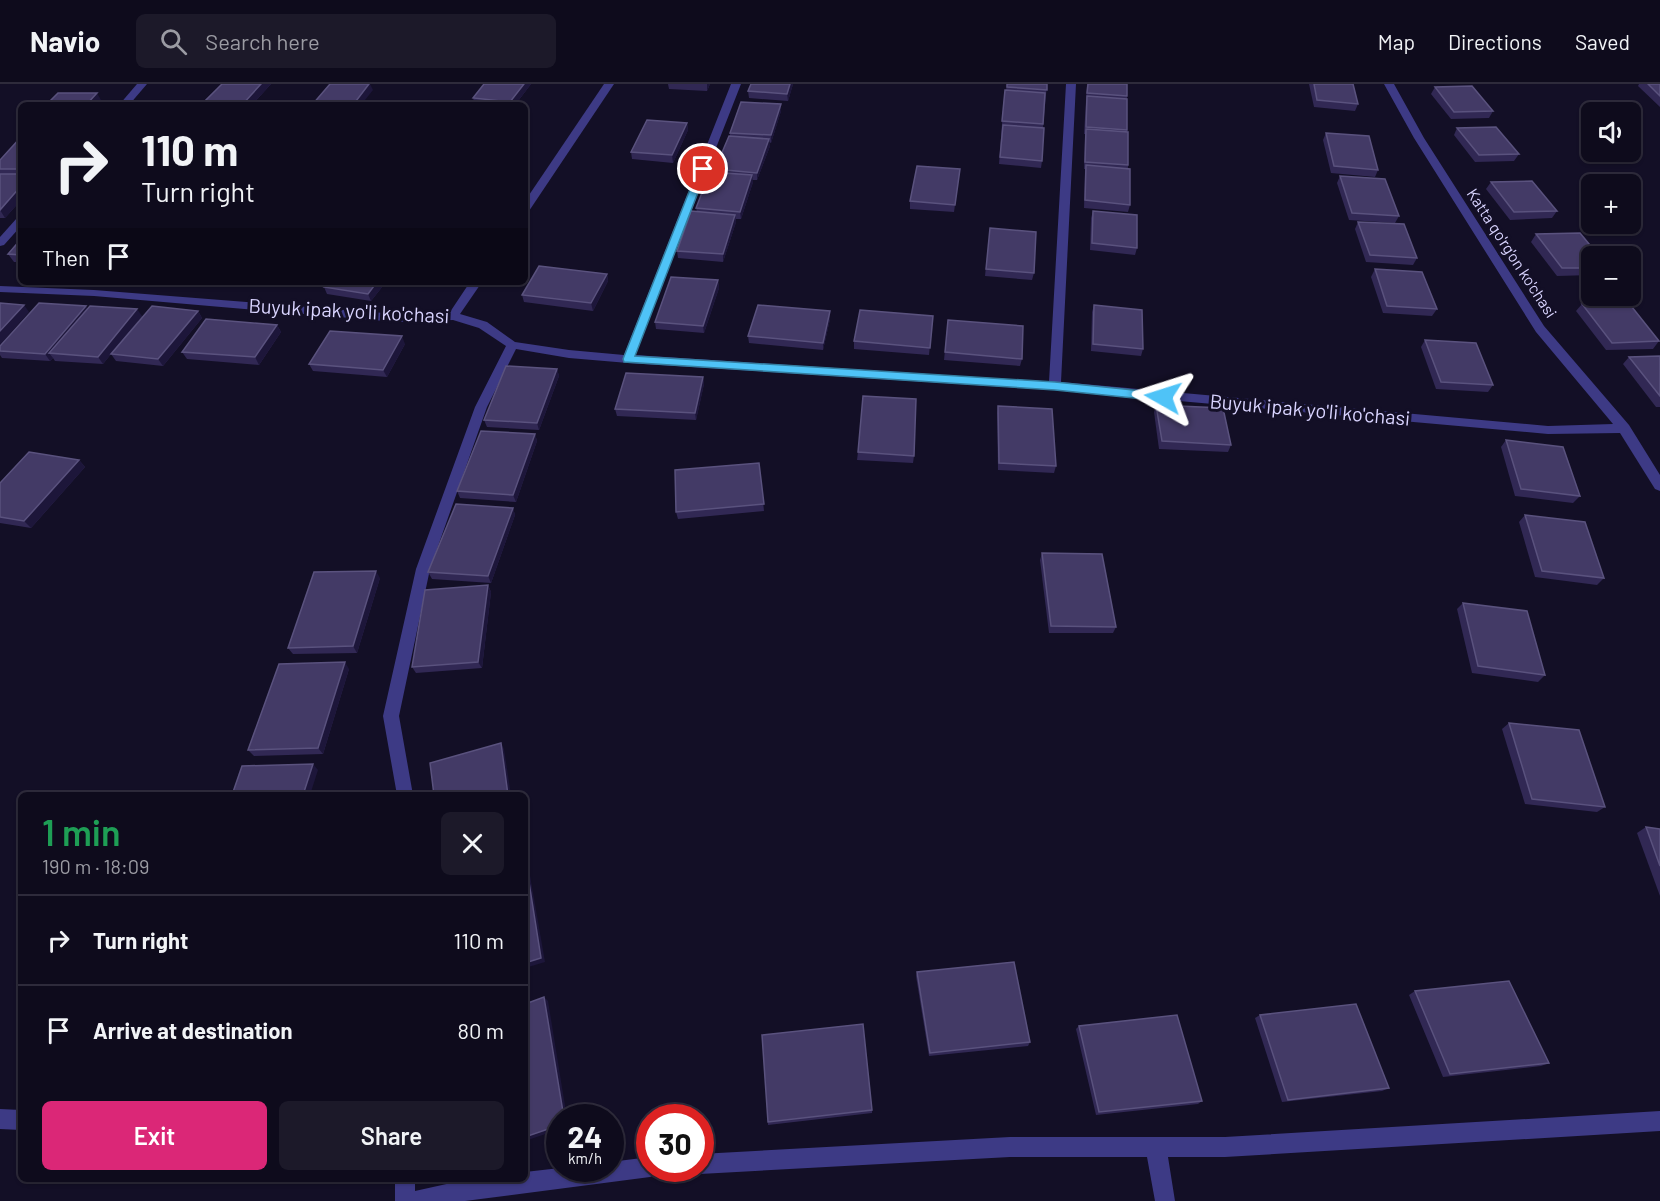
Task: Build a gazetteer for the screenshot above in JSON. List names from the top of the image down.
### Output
{
  "streets": {
    "street": ["Katta qo'rg'on ko'chasi", "Buyuk ipak yo'li ko'chasi"]
  },
  "crossings": [
    ["Katta qo'rg'on ko'chasi", "Buyuk ipak yo'li ko'chasi"]
  ],
  "page": {
    "header": "Navio",
    "search": "Search here",
    "nav": ["Map", "Directions", "Saved"],
    "map_buttons": ["+", "−"],
    "turn": ["110 m", "Turn right"],
    "then": "Then",
    "heading": ["1 min", "190 m · 18:09"],
    "list": [
      {
        "name": "Turn right",
        "value": "110 m"
      },
      {
        "name": "Arrive at destination",
        "value": "80 m"
      }
    ],
    "buttons": ["Exit", "Share"],
    "speed": "24 km/h",
    "limit": "30"
  }
}
